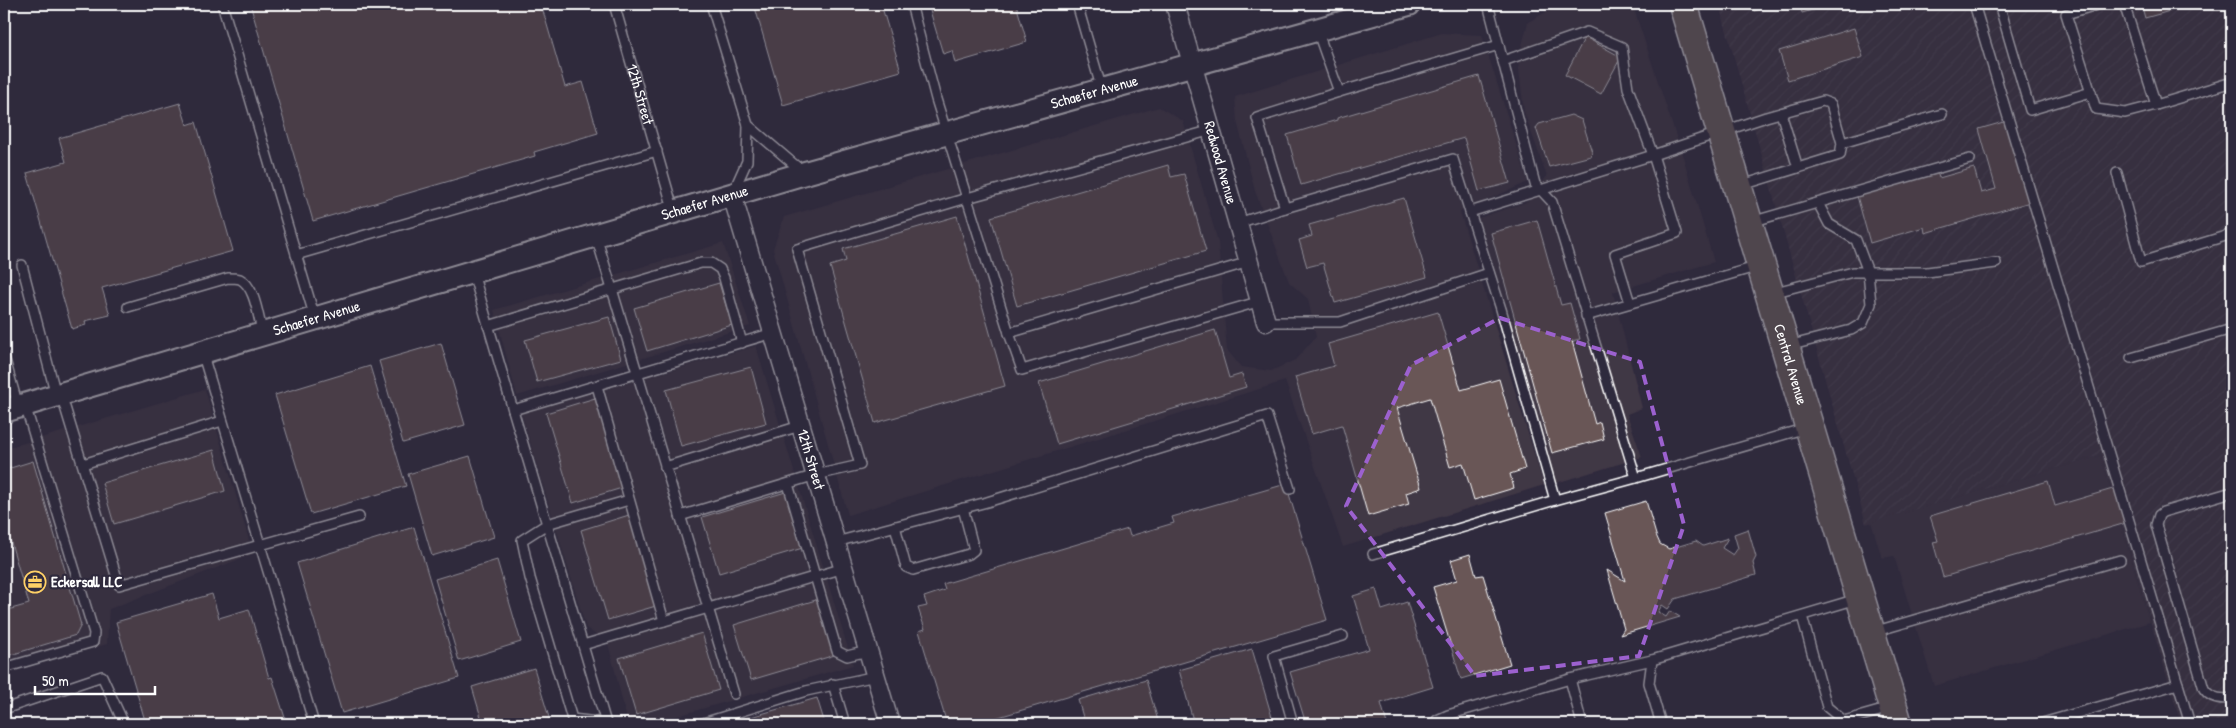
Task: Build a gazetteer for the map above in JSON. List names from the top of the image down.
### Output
{
  "streets": {
    "main road": ["Central Avenue"],
    "street": ["Schaefer Avenue", "12th Street", "Redwood Avenue"]
  },
  "crossings": [
    ["Schaefer Avenue", "12th Street"],
    ["Schaefer Avenue", "Redwood Avenue"]
  ],
  "places": {
    "office": ["Eckersall LLC"]
  },
  "scale_bar": "50 m"
}
